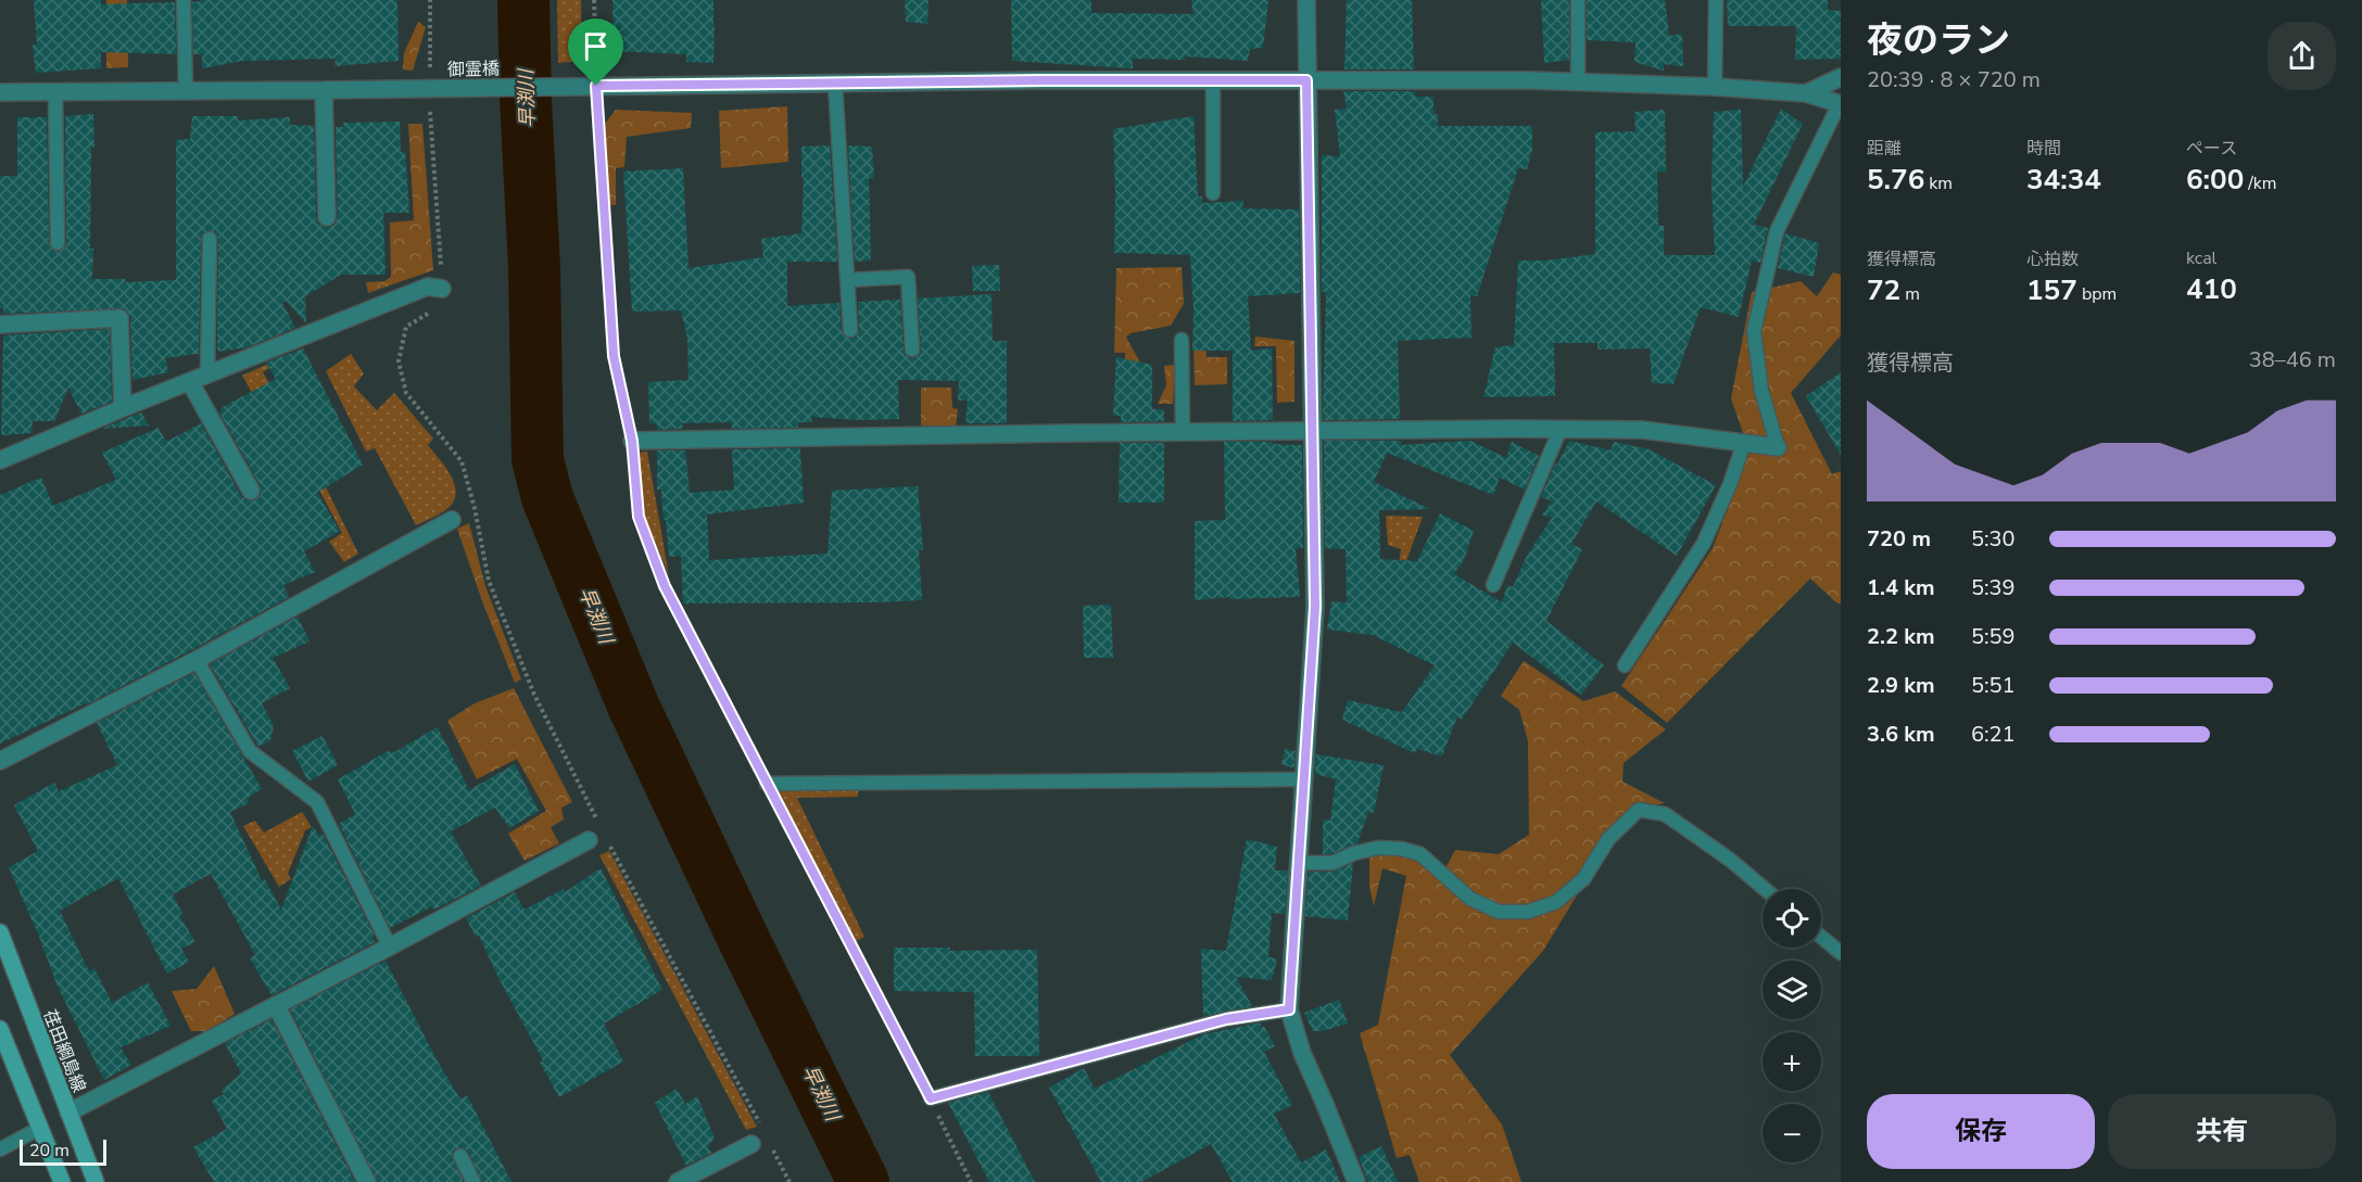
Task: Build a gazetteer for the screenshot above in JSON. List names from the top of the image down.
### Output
{
  "streets": {
    "main road": ["荏田綱島線"],
    "street": ["御霊橋"]
  },
  "water": ["早渕川"],
  "scale_bar": "20 m",
  "page": {
    "heading": ["夜のラン", "20:39 · 8 × 720 m"],
    "stats": [
      ["距離", "5.76 km"],
      ["時間", "34:34"],
      ["ペース", "6:00 /km"],
      ["獲得標高", "72 m"],
      ["心拍数", "157 bpm"],
      ["kcal", "410"]
    ],
    "chart": ["獲得標高", "38–46 m"],
    "list": [
      {
        "name": "720 m",
        "note": "5:30"
      },
      {
        "name": "1.4 km",
        "note": "5:39"
      },
      {
        "name": "2.2 km",
        "note": "5:59"
      },
      {
        "name": "2.9 km",
        "note": "5:51"
      },
      {
        "name": "3.6 km",
        "note": "6:21"
      }
    ],
    "map_buttons": ["+", "−"],
    "buttons": ["保存", "共有"],
    "scale": "20 m"
  }
}
